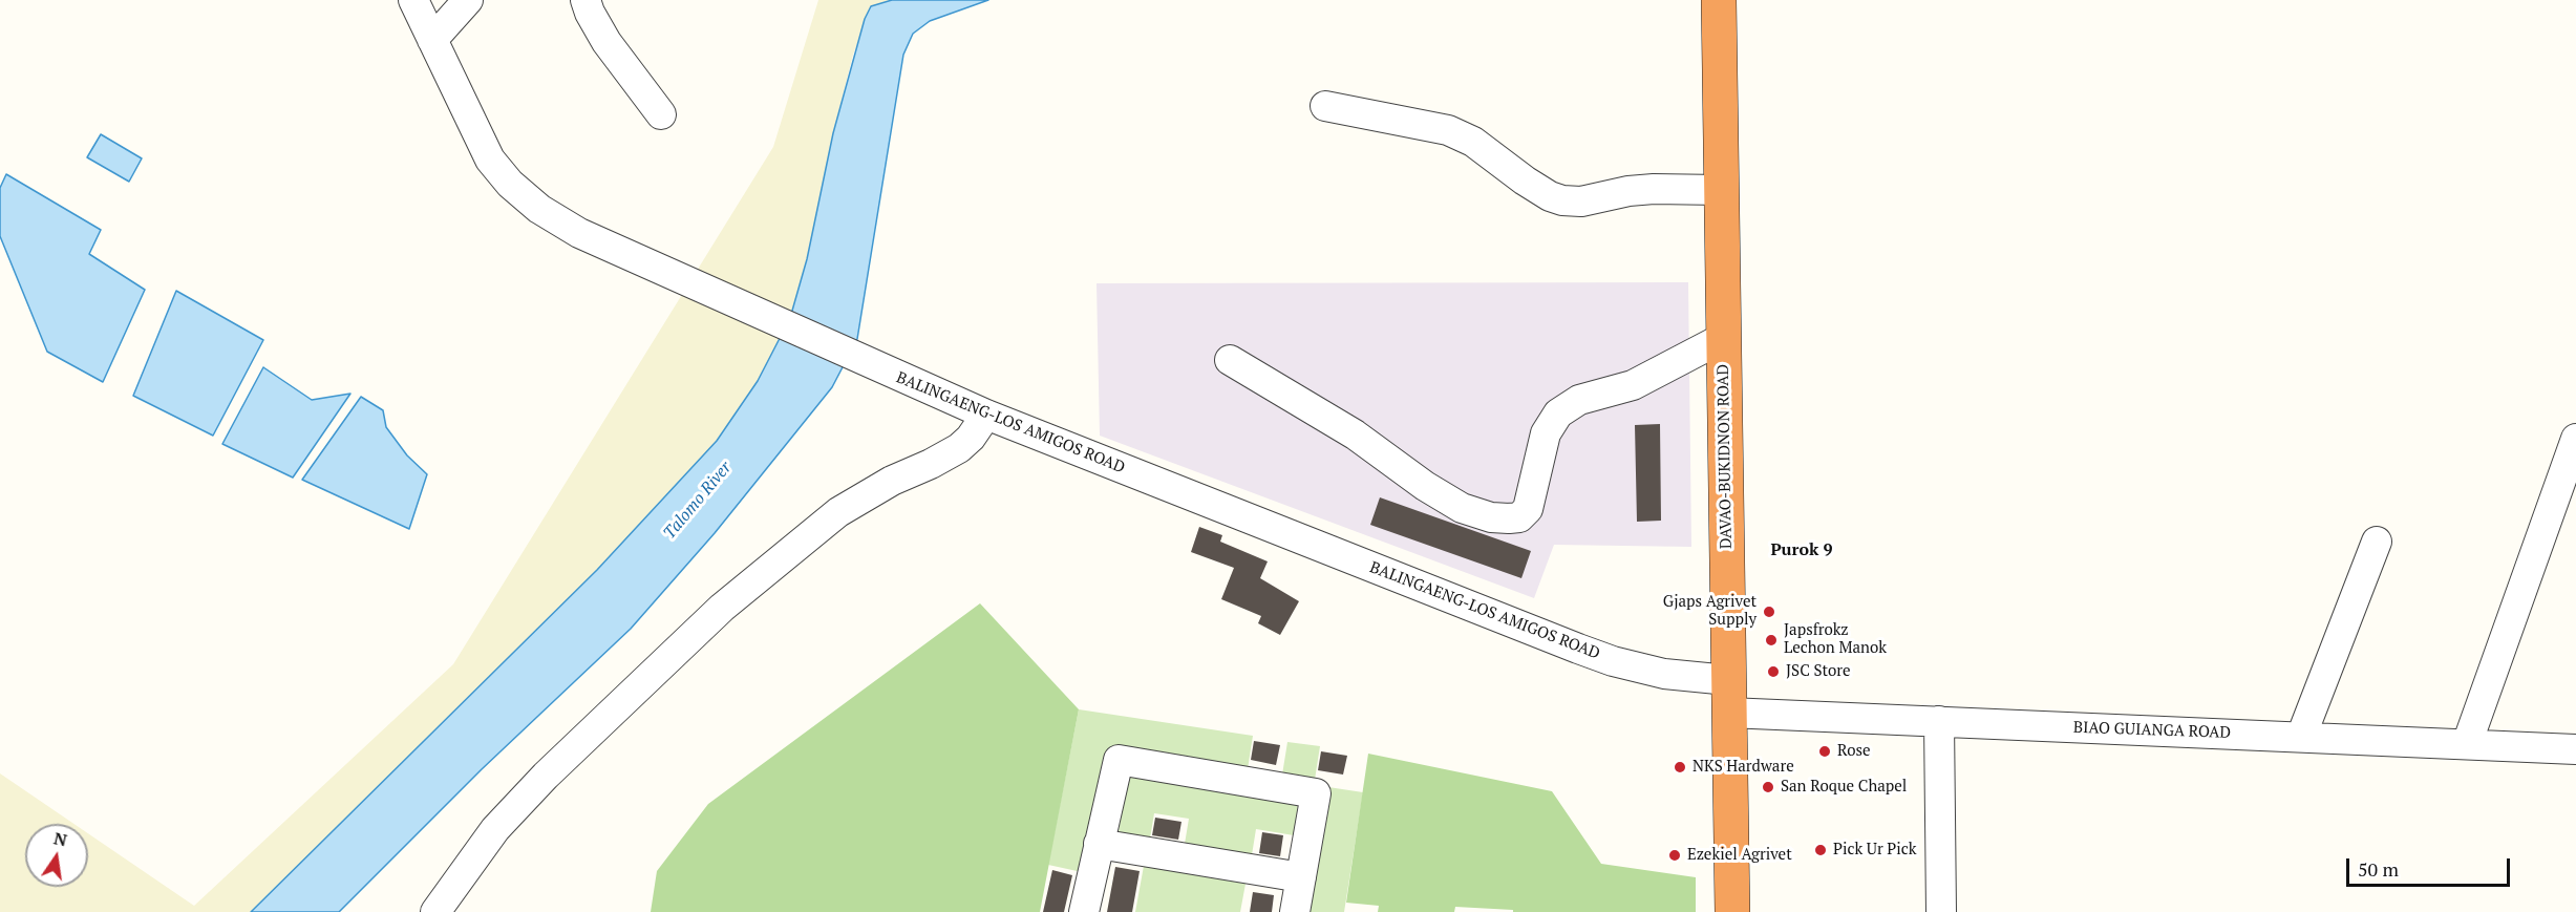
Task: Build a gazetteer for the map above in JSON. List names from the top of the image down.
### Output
{
  "streets": {
    "highway": ["DAVAO-BUKIDNON ROAD"],
    "street": ["BALINGAENG-LOS AMIGOS ROAD", "BIAO GUIANGA ROAD"]
  },
  "crossings": [
    ["BALINGAENG-LOS AMIGOS ROAD", "DAVAO-BUKIDNON ROAD"],
    ["BALINGAENG-LOS AMIGOS ROAD", "BIAO GUIANGA ROAD"],
    ["DAVAO-BUKIDNON ROAD", "BIAO GUIANGA ROAD"]
  ],
  "districts": ["Purok 9"],
  "water": ["Talomo River"],
  "places": [
    "Gjaps Agrivet Supply",
    "Japsfrokz Lechon Manok",
    "JSC Store",
    "Rose",
    "NKS Hardware",
    "San Roque Chapel",
    "Pick Ur Pick",
    "Ezekiel Agrivet"
  ],
  "scale_bar": "50 m",
  "north": "top"
}
